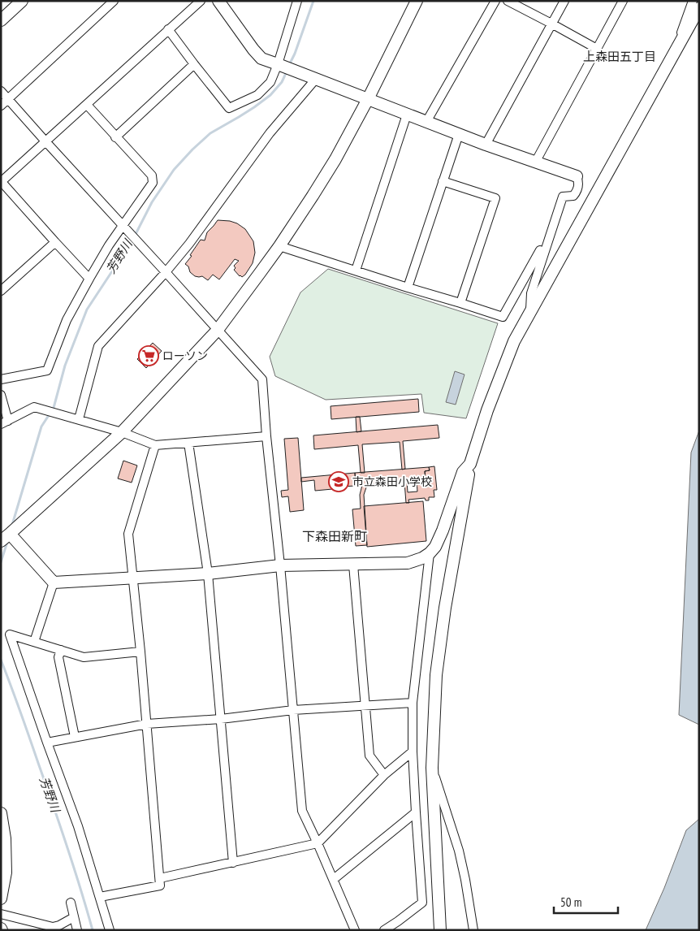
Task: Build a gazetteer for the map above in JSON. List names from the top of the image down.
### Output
{
  "districts": ["上森田五丁目", "下森田新町"],
  "water": ["芳野川"],
  "places": {
    "supermarket": ["ローソン"],
    "school or university": ["市立森田小学校"]
  },
  "scale_bar": "50 m"
}
